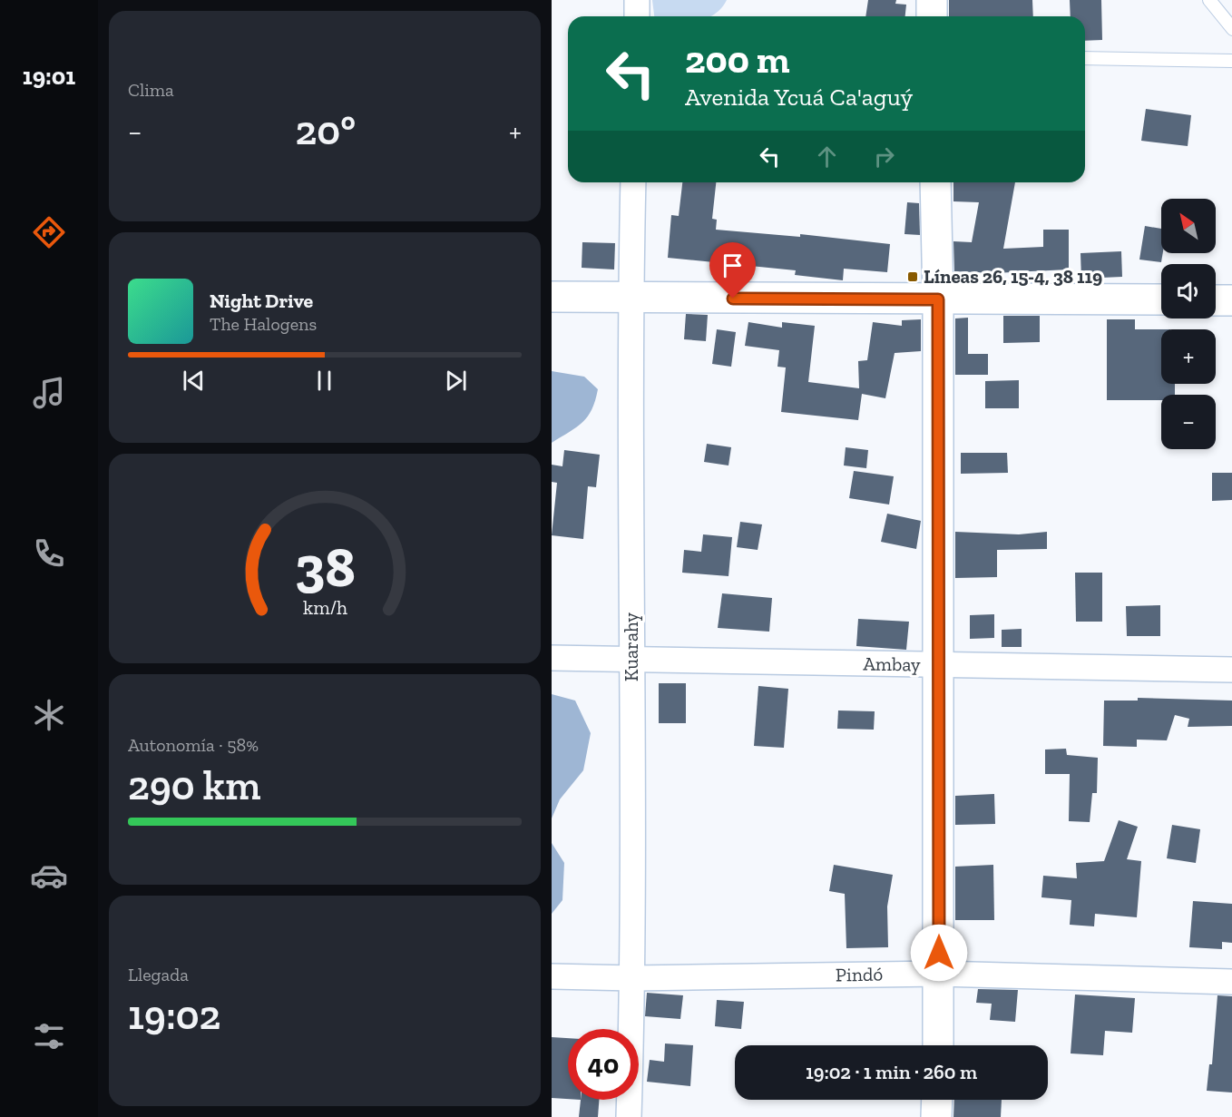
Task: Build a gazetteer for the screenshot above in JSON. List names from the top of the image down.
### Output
{
  "streets": {
    "street": ["Kuarahy", "Ambay", "Pindó"]
  },
  "crossings": [
    ["Kuarahy", "Ambay"],
    ["Kuarahy", "Pindó"]
  ],
  "places": {
    "transit": ["Líneas 26, 15-4, 38 119"]
  },
  "north": "top left",
  "page": {
    "tabs": "19:01",
    "tile": [
      "Clima",
      ["Autonomía · 58%", "290 km"],
      ["Llegada", "19:02"]
    ],
    "turn": ["200 m", "Avenida Ycuá Ca'aguý"],
    "heat": ["−", "20°", "+"],
    "map_buttons": ["+", "−"],
    "song": ["Night Drive", "The Halogens"],
    "limit": "40",
    "trip": "19:02 · 1 min · 260 m",
    "gauge": ["38", "km/h"]
  }
}
